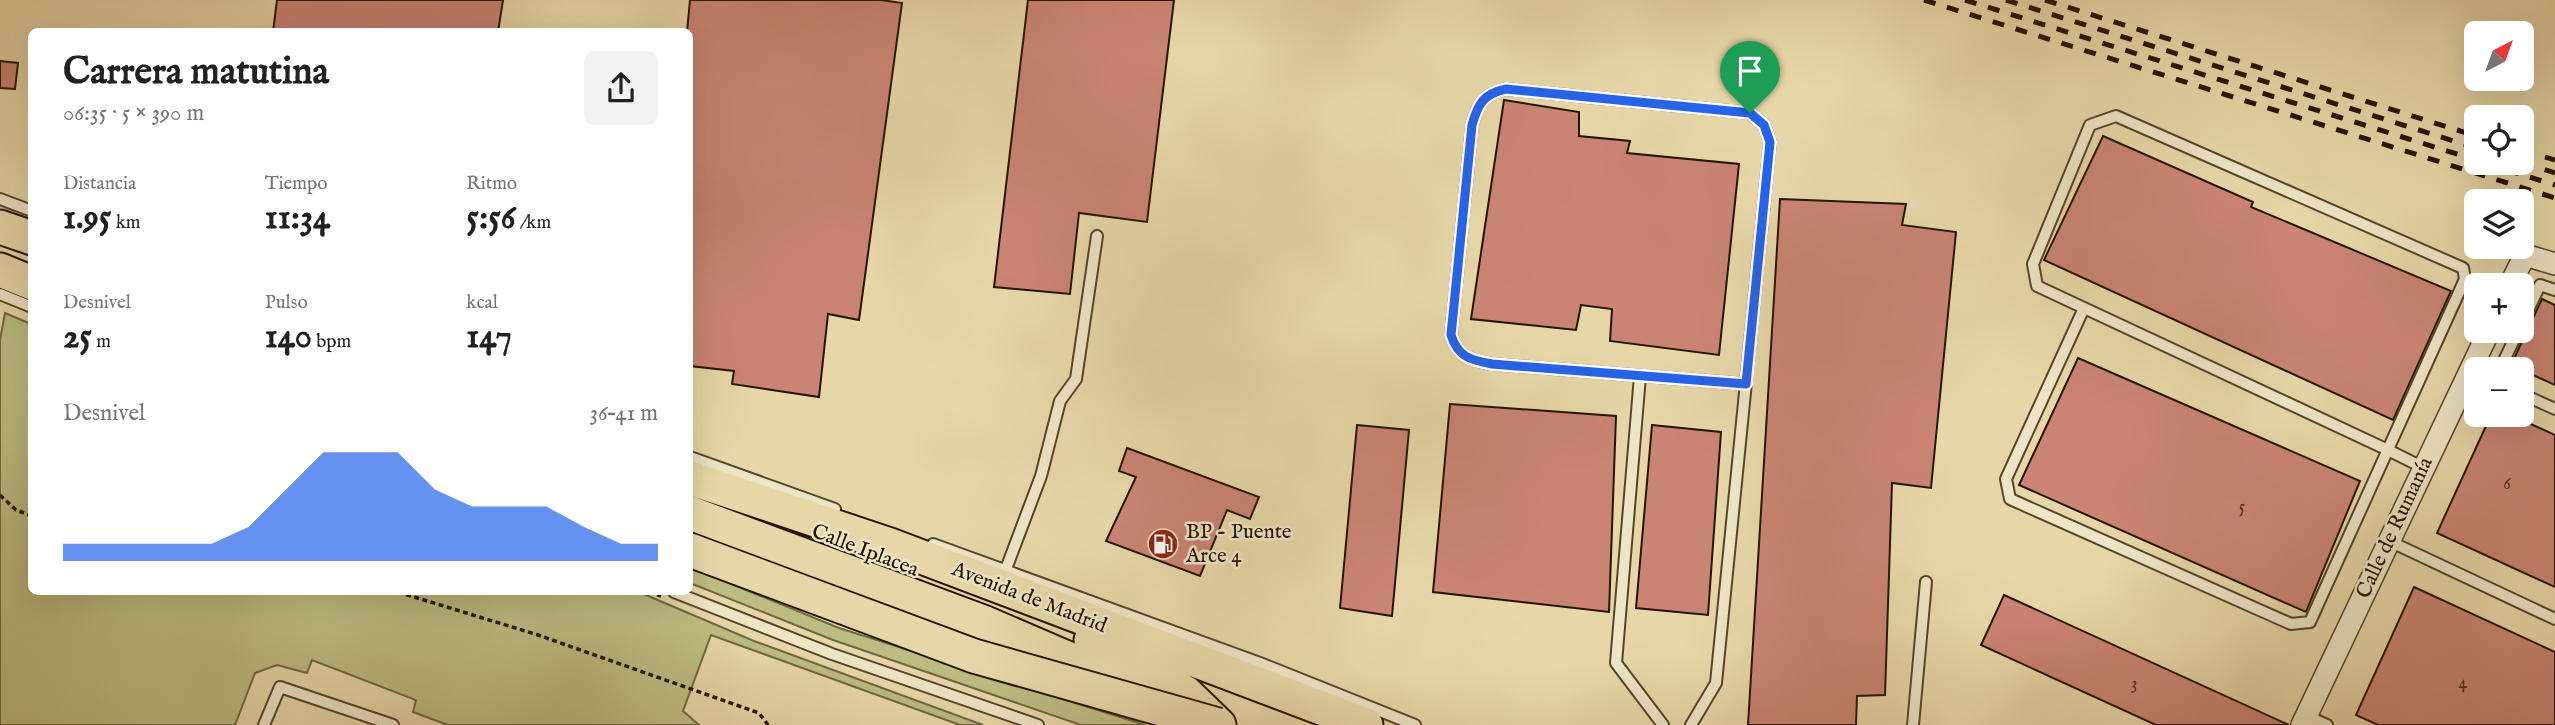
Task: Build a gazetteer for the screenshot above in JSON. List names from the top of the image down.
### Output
{
  "streets": {
    "main road": ["Calle Iplacea", "Avenida de Madrid"],
    "street": ["Calle de Rumanía"]
  },
  "places": {
    "fuel station": ["BP - Puente Arce 4"]
  },
  "house_numbers": [
    "6",
    "5",
    "4",
    "3"
  ],
  "north": "top right",
  "page": {
    "map_buttons": ["+", "−"],
    "heading": ["Carrera matutina", "06:35 · 5 × 390 m"],
    "stats": [
      ["Distancia", "1.95 km"],
      ["Tiempo", "11:34"],
      ["Ritmo", "5:56 /km"],
      ["Desnivel", "25 m"],
      ["Pulso", "140 bpm"],
      ["kcal", "147"]
    ],
    "chart": ["Desnivel", "36–41 m"]
  }
}
